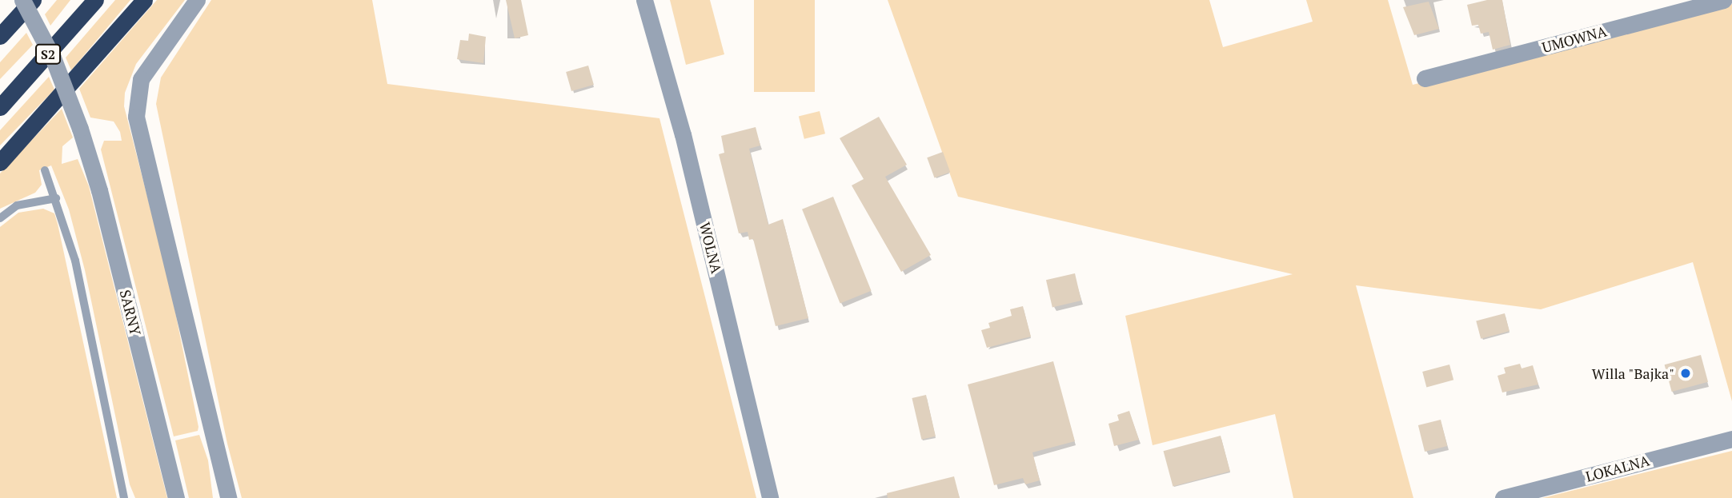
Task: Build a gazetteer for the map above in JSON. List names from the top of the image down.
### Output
{
  "streets": {
    "highway": ["S2"],
    "street": [
      "UMOWNA",
      "WOLNA",
      "SARNY",
      "LOKALNA"
    ]
  },
  "places": ["Willa \"Bajka\""]
}
